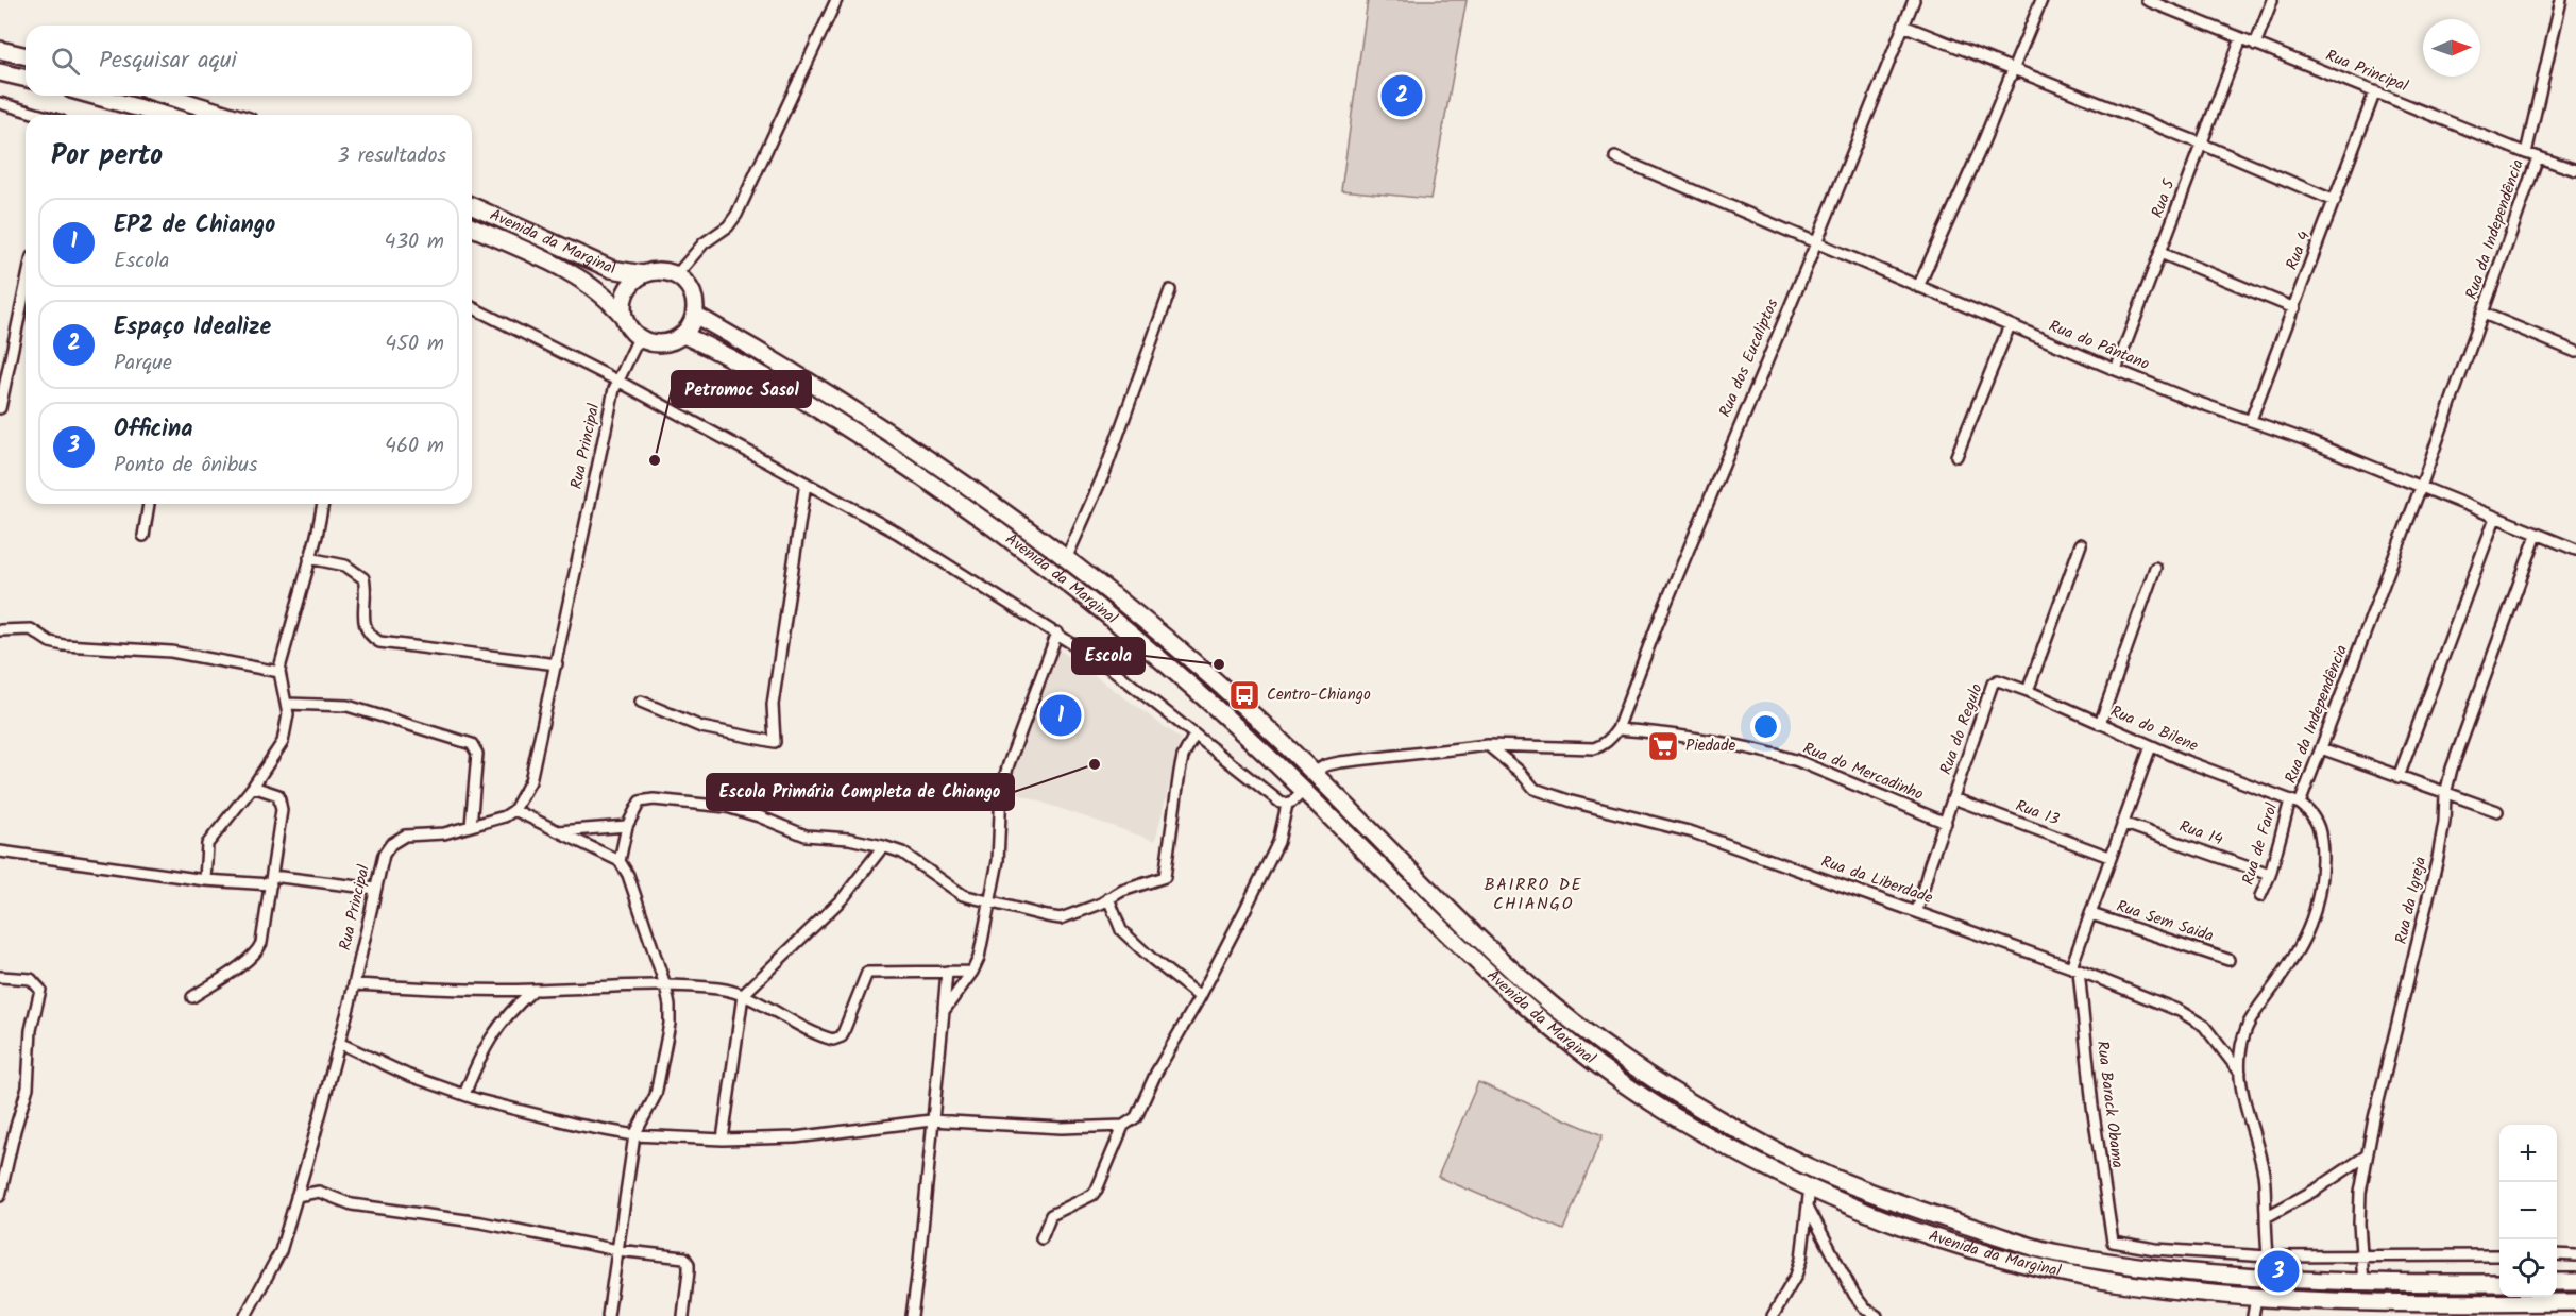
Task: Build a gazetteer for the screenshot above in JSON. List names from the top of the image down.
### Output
{
  "streets": {
    "main road": ["Avenida da Marginal"],
    "street": [
      "Rua Principal",
      "Rua 5",
      "Rua da Independência",
      "Rua 4",
      "Rua do Pântano",
      "Rua dos Eucaliptos",
      "Rua do Regulo",
      "Rua do Bilene",
      "Rua do Mercadinho",
      "Rua 13",
      "Rua 14",
      "Rua de Farol",
      "Rua da Liberdade",
      "Rua da Igreja",
      "Rua Sem Saida",
      "Rua Barack Obama"
    ]
  },
  "crossings": [
    ["Rua Principal", "Rua 5"],
    ["Rua Principal", "Rua da Independência"],
    ["Rua Principal", "Avenida da Marginal"],
    ["Rua Principal", "Rua 4"],
    ["Rua 5", "Rua do Pântano"],
    ["Rua da Independência", "Avenida da Marginal"],
    ["Rua da Independência", "Rua do Pântano"],
    ["Rua da Independência", "Rua do Bilene"],
    ["Rua da Independência", "Rua de Farol"],
    ["Rua da Independência", "Rua da Liberdade"],
    ["Rua da Independência", "Rua Barack Obama"],
    ["Avenida da Marginal", "Rua da Igreja"],
    ["Rua 4", "Rua do Pântano"],
    ["Rua do Pântano", "Rua dos Eucaliptos"],
    ["Rua do Pântano", "Rua da Igreja"],
    ["Rua dos Eucaliptos", "Rua do Mercadinho"],
    ["Rua do Regulo", "Rua do Bilene"],
    ["Rua do Regulo", "Rua do Mercadinho"],
    ["Rua do Regulo", "Rua 13"],
    ["Rua do Regulo", "Rua da Liberdade"],
    ["Rua do Bilene", "Rua de Farol"],
    ["Rua do Bilene", "Rua Barack Obama"],
    ["Rua 13", "Rua Barack Obama"],
    ["Rua 14", "Rua de Farol"],
    ["Rua 14", "Rua Barack Obama"],
    ["Rua da Liberdade", "Rua Barack Obama"],
    ["Rua Sem Saida", "Rua Barack Obama"]
  ],
  "districts": ["BAIRRO DE CHIANGO"],
  "places": {
    "other": ["Petromoc Sasol", "Escola", "Escola Primária Completa de Chiango"],
    "bus stop": ["Centro-Chiango"],
    "supermarket": ["Piedade"]
  },
  "north": "right",
  "page": {
    "search": "Pesquisar aqui",
    "pins": ["2", "1", "3"],
    "heading": ["Por perto", "3 resultados"],
    "list": [
      {
        "mark": "1",
        "name": "EP2 de Chiango",
        "note": "Escola",
        "value": "430 m"
      },
      {
        "mark": "2",
        "name": "Espaço Idealize",
        "note": "Parque",
        "value": "450 m"
      },
      {
        "mark": "3",
        "name": "Officina",
        "note": "Ponto de ônibus",
        "value": "460 m"
      }
    ],
    "map_buttons": ["+", "−"]
  }
}
